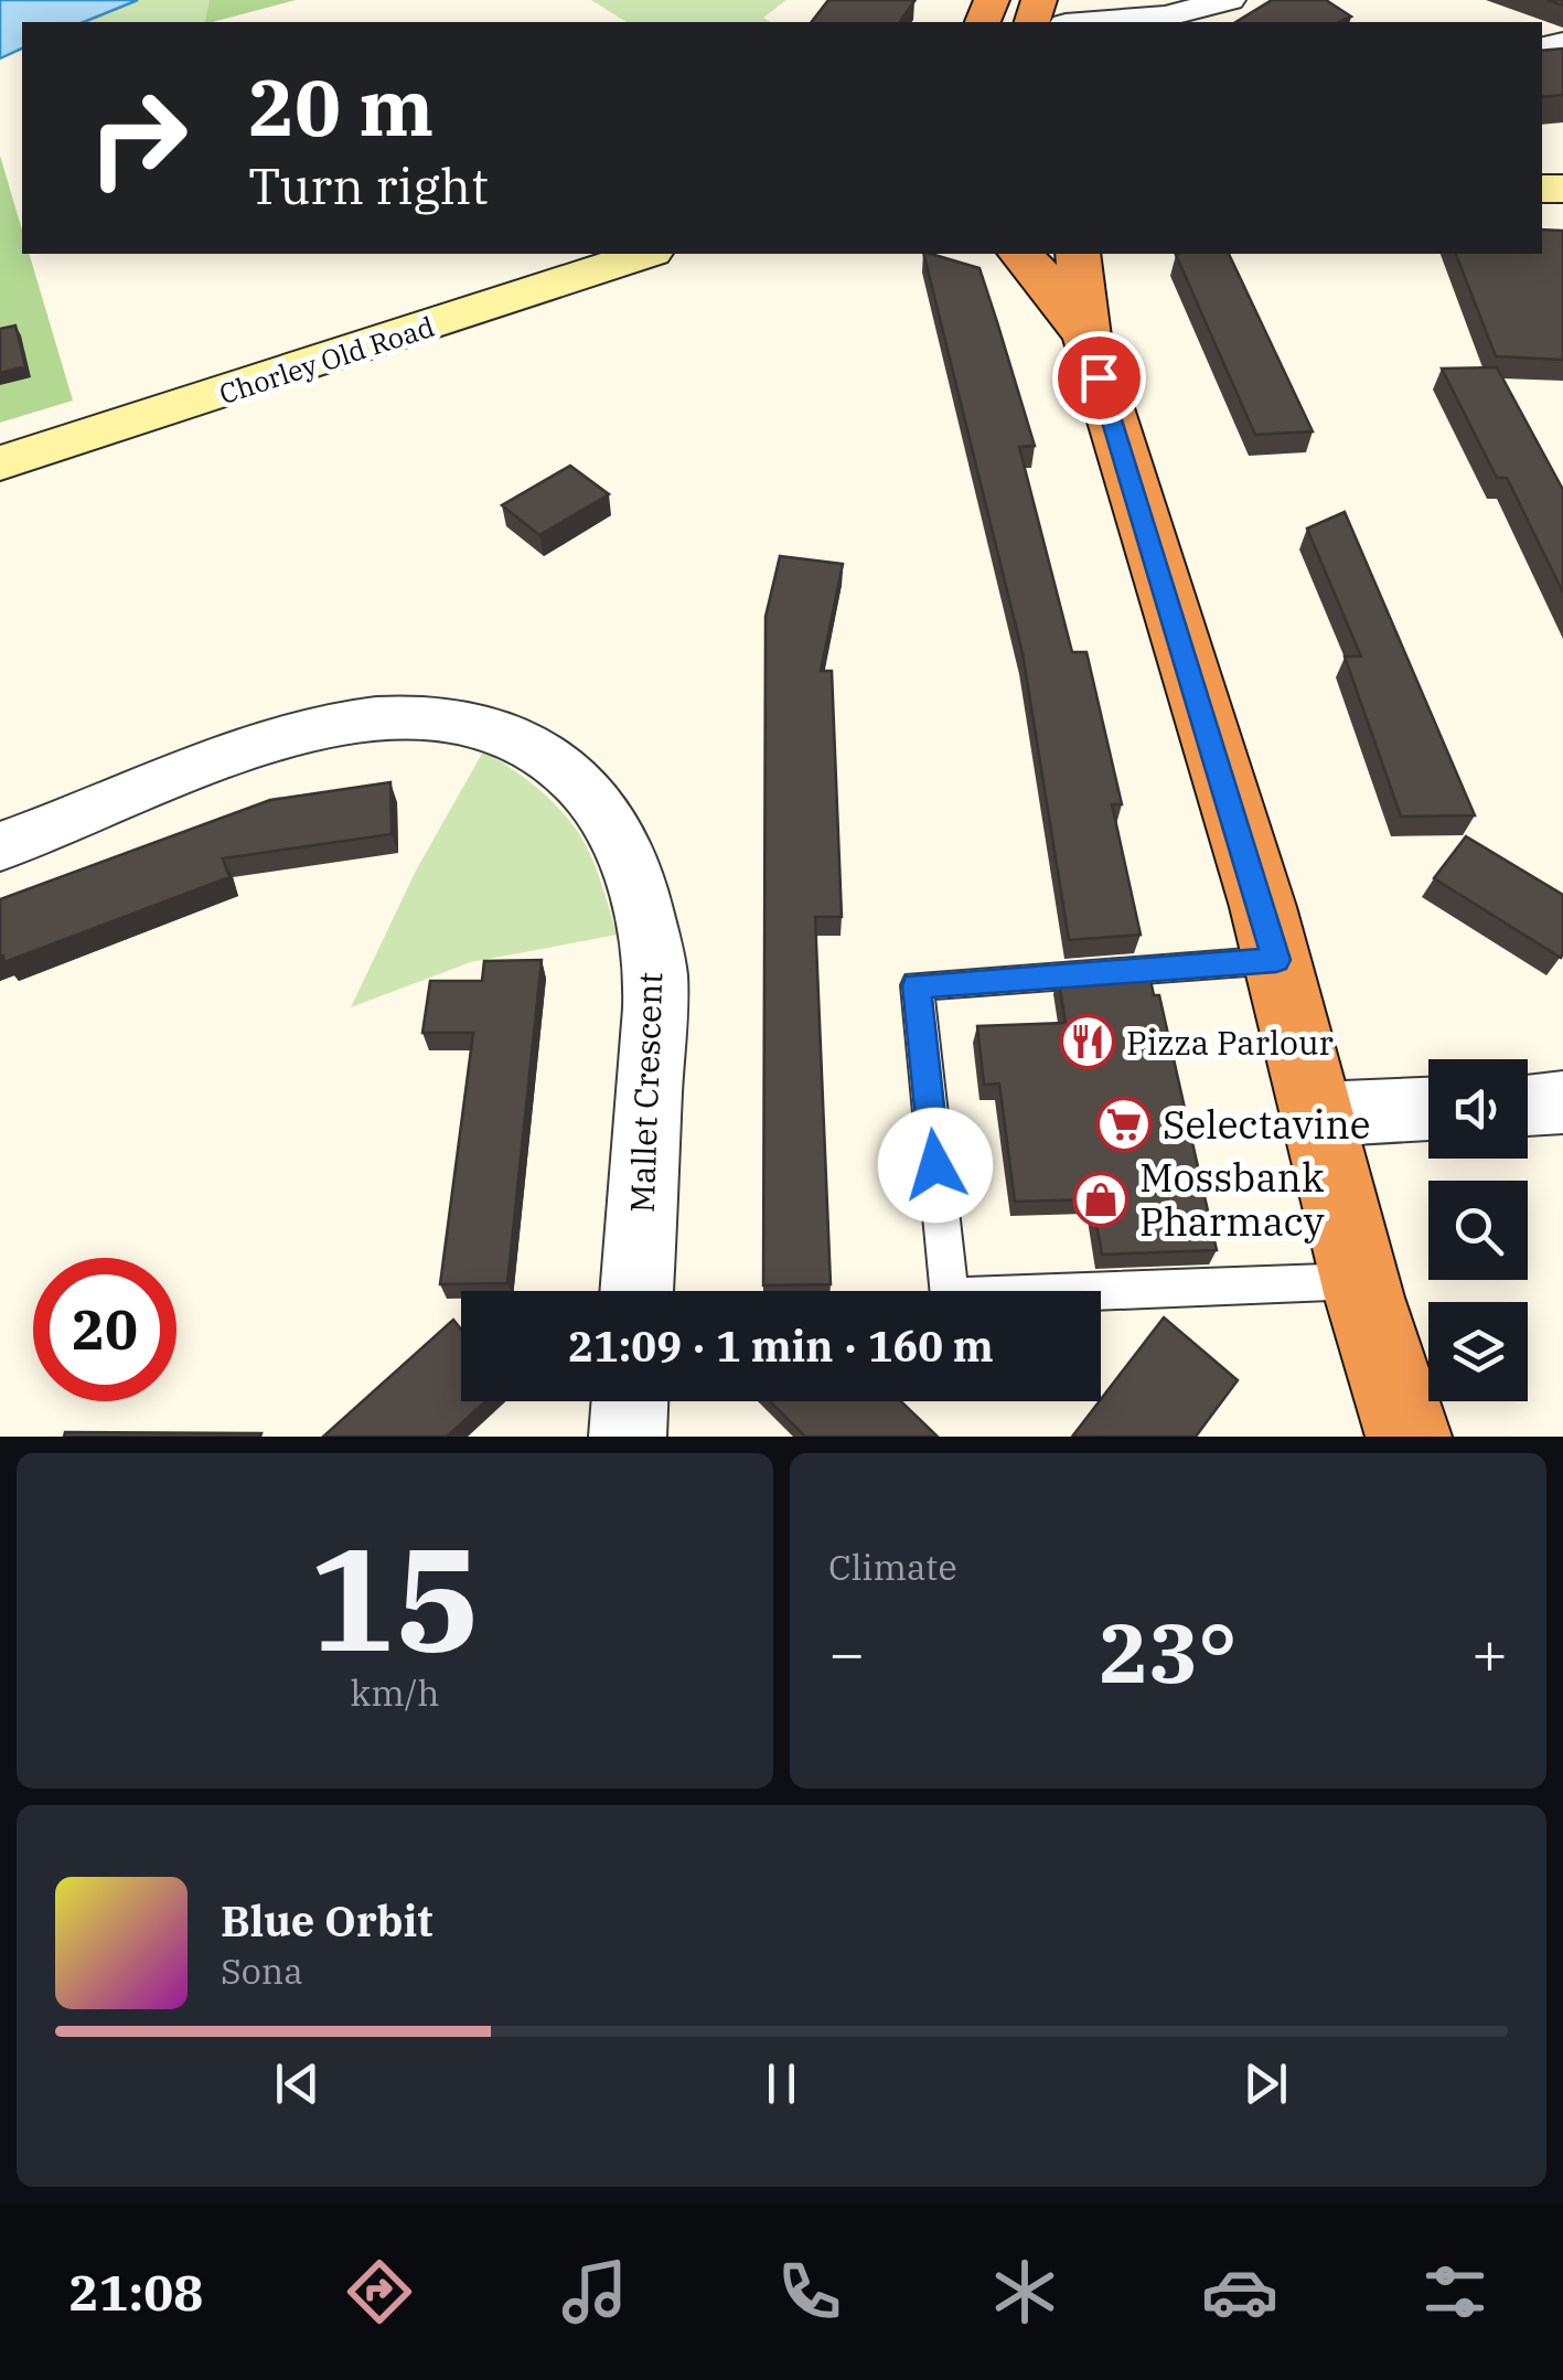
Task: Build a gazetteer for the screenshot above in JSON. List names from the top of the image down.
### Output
{
  "streets": {
    "main road": ["Chorley Old Road"],
    "street": ["Mallet Crescent"]
  },
  "places": {
    "restaurant": ["Pizza Parlour"],
    "supermarket": ["Selectavine"],
    "shop": ["Mossbank Pharmacy"]
  },
  "page": {
    "turn": ["20 m", "Turn right"],
    "limit": "20",
    "trip": "21:09 · 1 min · 160 m",
    "tile": [
      ["15", "km/h"],
      "Climate"
    ],
    "heat": ["−", "23°", "+"],
    "song": ["Blue Orbit", "Sona"],
    "tabs": "21:08"
  }
}
